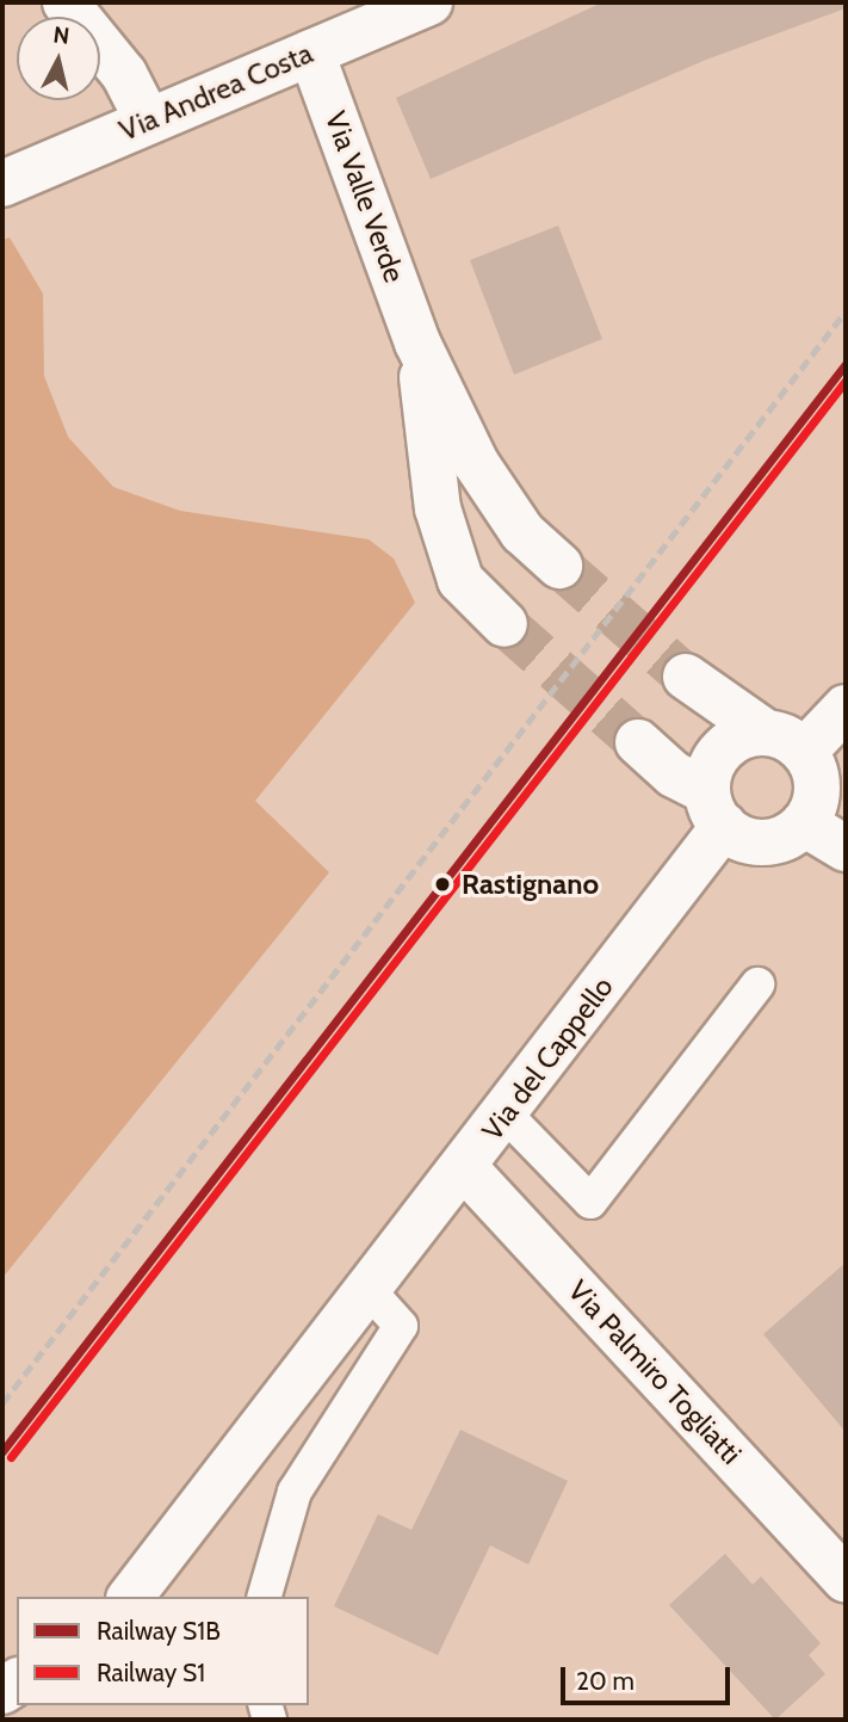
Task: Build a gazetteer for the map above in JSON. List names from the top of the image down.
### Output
{
  "streets": {
    "street": [
      "Via Andrea Costa",
      "Via Valle Verde",
      "Via del Cappello",
      "Via Palmiro Togliatti"
    ]
  },
  "crossings": [
    ["Via Andrea Costa", "Via Valle Verde"],
    ["Via del Cappello", "Via Palmiro Togliatti"]
  ],
  "places": ["Rastignano"],
  "lines": ["rail line S1B", "rail line S1"],
  "legend": ["Railway S1B", "Railway S1"],
  "scale_bar": "20 m",
  "north": "top"
}
